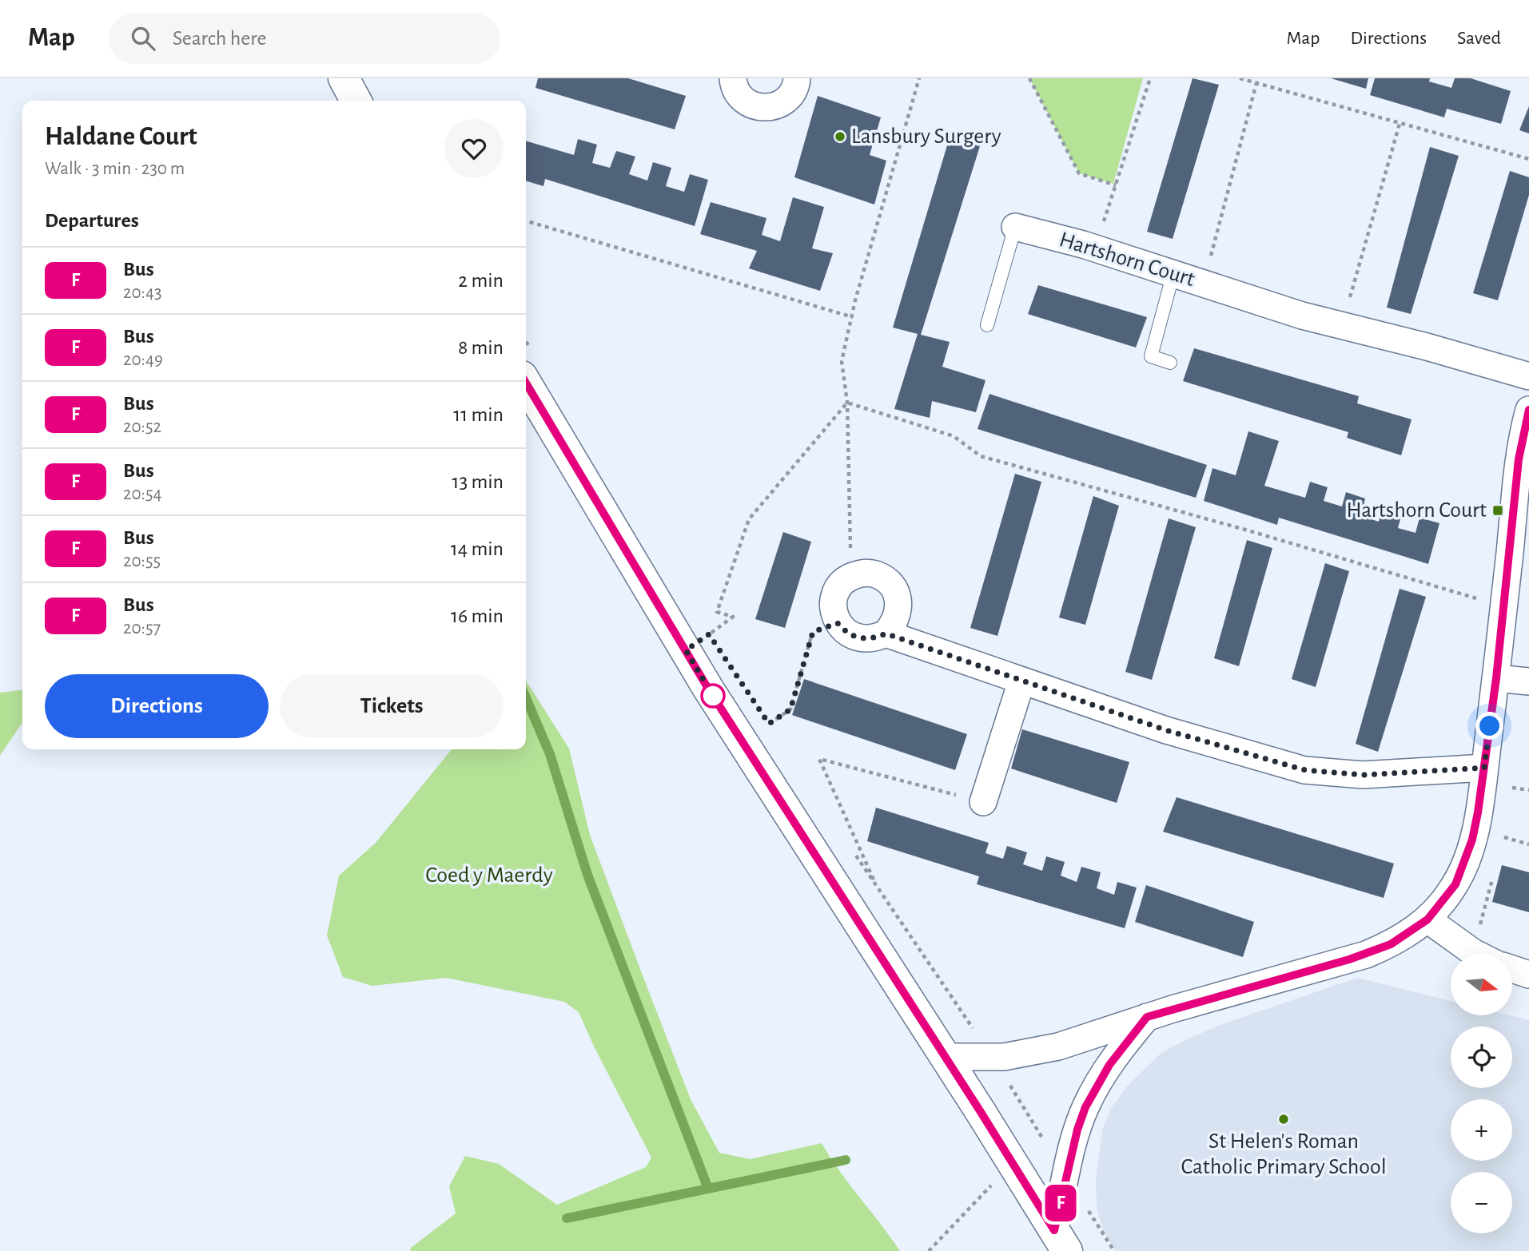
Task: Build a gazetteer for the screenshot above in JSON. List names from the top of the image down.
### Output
{
  "streets": {
    "street": ["Hartshorn Court"]
  },
  "parks": ["Coed y Maerdy"],
  "places": {
    "other": ["Lansbury Surgery", "St Helen's Roman Catholic Primary School"],
    "transit": ["Hartshorn Court"]
  },
  "lines": ["bus line F"],
  "north": "right",
  "page": {
    "header": "Map",
    "search": "Search here",
    "nav": ["Map", "Directions", "Saved"],
    "on_map": "F",
    "heading": [
      ["Haldane Court", "Walk · 3 min · 230 m"],
      "Departures"
    ],
    "list": [
      {
        "mark": "F",
        "name": "Bus",
        "note": "20:43",
        "value": "2 min"
      },
      {
        "mark": "F",
        "name": "Bus",
        "note": "20:49",
        "value": "8 min"
      },
      {
        "mark": "F",
        "name": "Bus",
        "note": "20:52",
        "value": "11 min"
      },
      {
        "mark": "F",
        "name": "Bus",
        "note": "20:54",
        "value": "13 min"
      },
      {
        "mark": "F",
        "name": "Bus",
        "note": "20:55",
        "value": "14 min"
      },
      {
        "mark": "F",
        "name": "Bus",
        "note": "20:57",
        "value": "16 min"
      }
    ],
    "buttons": ["Directions", "Tickets"],
    "map_buttons": ["+", "−"]
  }
}
